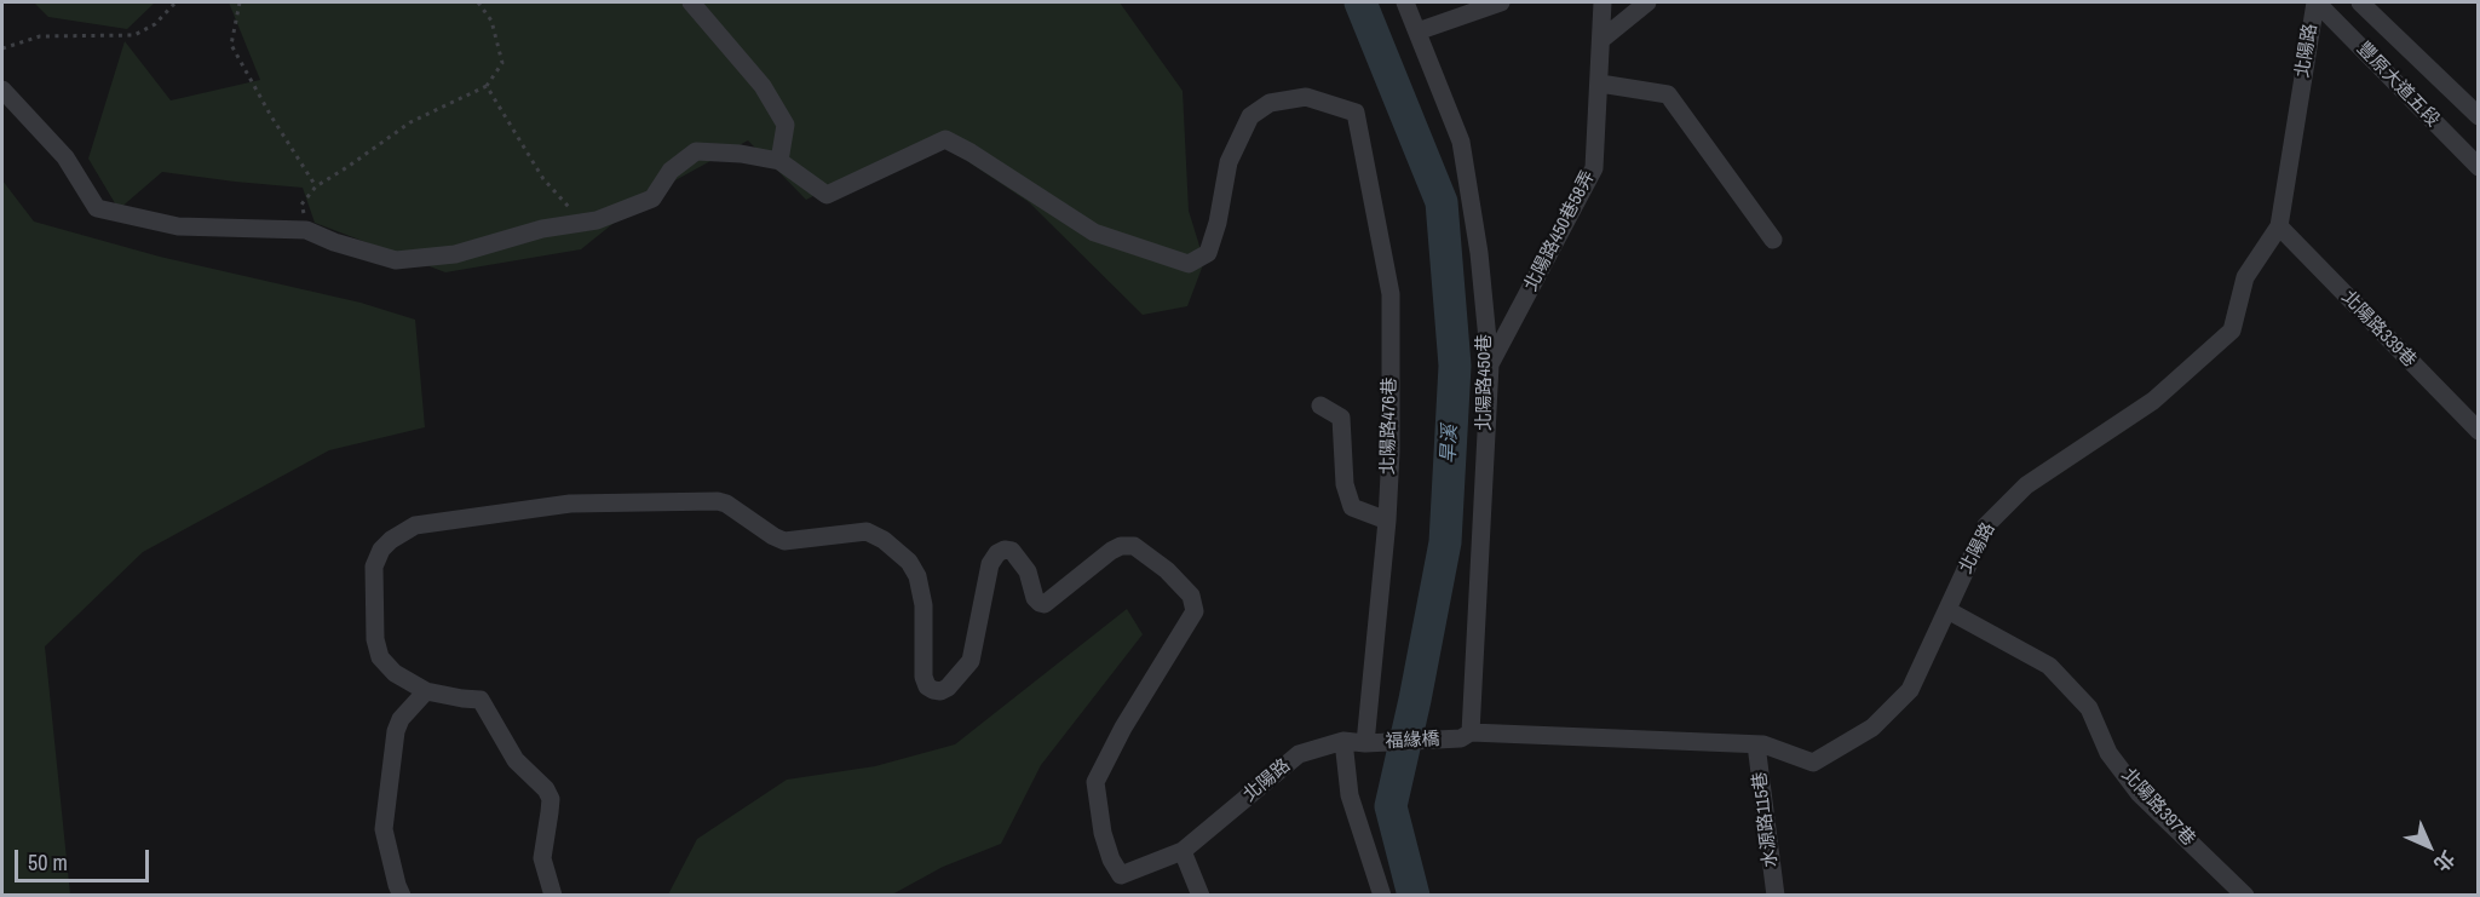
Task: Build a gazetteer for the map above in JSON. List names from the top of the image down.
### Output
{
  "streets": {
    "street": [
      "北陽路",
      "豐原大道五段",
      "北陽路450巷58弄",
      "北陽路339巷",
      "北陽路450巷",
      "北陽路476巷",
      "福緣橋",
      "北陽路397巷",
      "水源路115巷"
    ]
  },
  "crossings": [
    ["北陽路", "豐原大道五段"],
    ["北陽路", "北陽路339巷"],
    ["北陽路", "北陽路450巷"],
    ["北陽路", "北陽路476巷"],
    ["北陽路", "福緣橋"],
    ["北陽路", "北陽路397巷"],
    ["北陽路", "水源路115巷"],
    ["北陽路450巷58弄", "北陽路450巷"],
    ["北陽路450巷", "福緣橋"],
    ["北陽路476巷", "福緣橋"]
  ],
  "water": ["旱溪"],
  "scale_bar": "50 m",
  "north": "bottom right"
}
